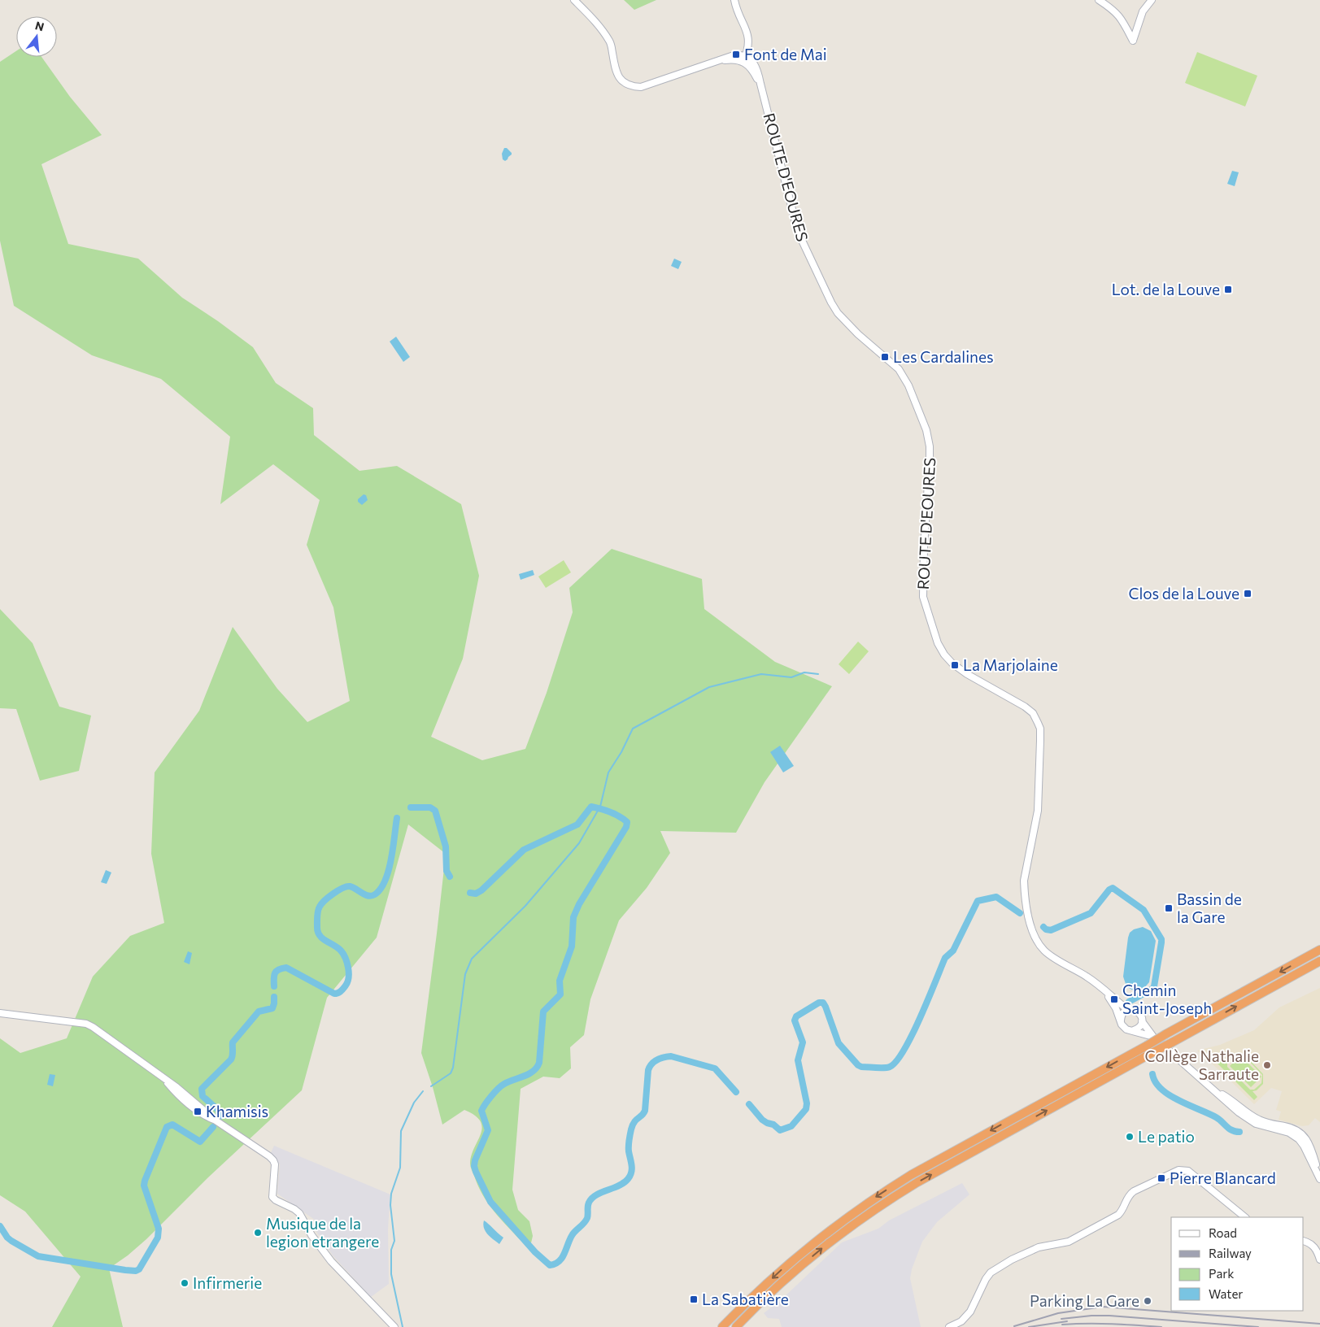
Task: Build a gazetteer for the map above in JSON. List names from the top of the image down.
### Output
{
  "streets": {
    "street": ["ROUTE D'EOURES"]
  },
  "places": {
    "transit": [
      "Font de Mai",
      "Lot. de la Louve",
      "Les Cardalines",
      "Clos de la Louve",
      "La Marjolaine",
      "Bassin de la Gare",
      "Chemin Saint-Joseph",
      "Khamisis",
      "Pierre Blancard",
      "La Sabatière"
    ],
    "other": [
      "Collège Nathalie Sarraute",
      "Le patio",
      "Musique de la legion etrangere",
      "Infirmerie",
      "Parking La Gare"
    ]
  },
  "legend": [
    "Road",
    "Railway",
    "Park",
    "Water"
  ],
  "north": "top"
}
